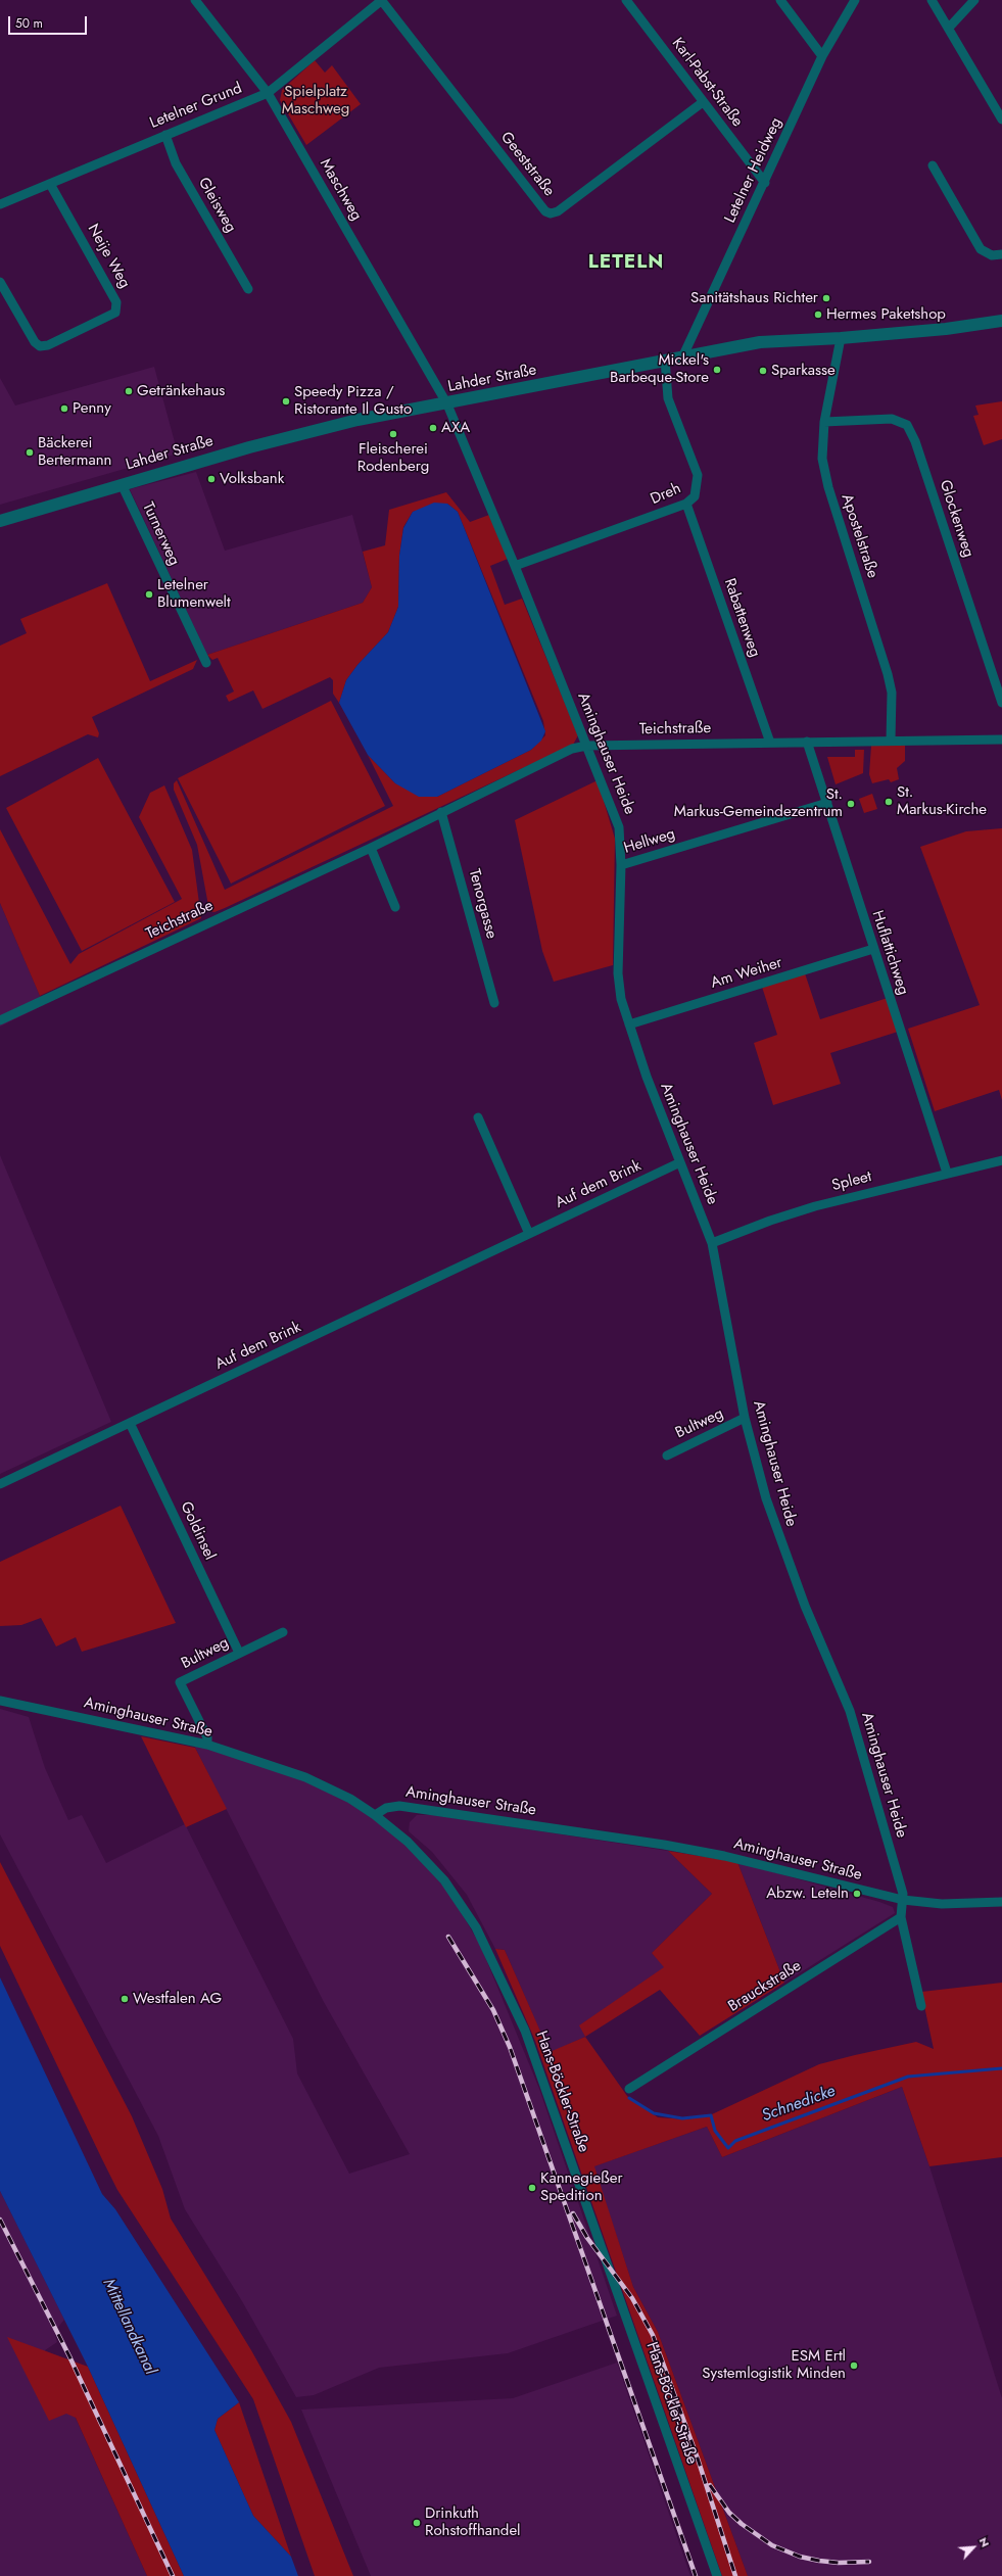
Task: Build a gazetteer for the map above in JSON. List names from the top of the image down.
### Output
{
  "streets": {
    "street": [
      "Karl-Pabst-Straße",
      "Letelner Grund",
      "Geeststraße",
      "Letelner Heidweg",
      "Maschweg",
      "Gleisweg",
      "Neije Weg",
      "Lahder Straße",
      "Dreh",
      "Glockenweg",
      "Turnerweg",
      "Apostelstraße",
      "Rabattenweg",
      "Teichstraße",
      "Aminghauser Heide",
      "Hellweg",
      "Tenorgasse",
      "Huflattichweg",
      "Am Weiher",
      "Spleet",
      "Auf dem Brink",
      "Bultweg",
      "Goldinsel",
      "Aminghauser Straße",
      "Brauckstraße",
      "Hans-Böckler-Straße"
    ]
  },
  "crossings": [
    ["Karl-Pabst-Straße", "Geeststraße"],
    ["Karl-Pabst-Straße", "Letelner Heidweg"],
    ["Letelner Grund", "Geeststraße"],
    ["Letelner Grund", "Maschweg"],
    ["Letelner Grund", "Gleisweg"],
    ["Letelner Grund", "Neije Weg"],
    ["Letelner Heidweg", "Lahder Straße"],
    ["Maschweg", "Lahder Straße"],
    ["Maschweg", "Aminghauser Heide"],
    ["Lahder Straße", "Dreh"],
    ["Lahder Straße", "Turnerweg"],
    ["Lahder Straße", "Apostelstraße"],
    ["Lahder Straße", "Aminghauser Heide"],
    ["Dreh", "Rabattenweg"],
    ["Dreh", "Aminghauser Heide"],
    ["Glockenweg", "Apostelstraße"],
    ["Apostelstraße", "Teichstraße"],
    ["Rabattenweg", "Teichstraße"],
    ["Teichstraße", "Aminghauser Heide"],
    ["Teichstraße", "Tenorgasse"],
    ["Teichstraße", "Huflattichweg"],
    ["Aminghauser Heide", "Hellweg"],
    ["Aminghauser Heide", "Am Weiher"],
    ["Aminghauser Heide", "Spleet"],
    ["Aminghauser Heide", "Auf dem Brink"],
    ["Aminghauser Heide", "Bultweg"],
    ["Aminghauser Heide", "Aminghauser Straße"],
    ["Hellweg", "Huflattichweg"],
    ["Huflattichweg", "Am Weiher"],
    ["Huflattichweg", "Spleet"],
    ["Auf dem Brink", "Goldinsel"],
    ["Bultweg", "Goldinsel"],
    ["Bultweg", "Aminghauser Straße"],
    ["Aminghauser Straße", "Hans-Böckler-Straße"]
  ],
  "districts": ["LETELN"],
  "water": ["Schnedicke", "Mittellandkanal"],
  "parks": ["Spielplatz Maschweg"],
  "places": [
    "Sanitätshaus Richter",
    "Hermes Paketshop",
    "Mickel's Barbeque-Store",
    "Sparkasse",
    "Getränkehaus",
    "Speedy Pizza / Ristorante Il Gusto",
    "Penny",
    "AXA",
    "Fleischerei Rodenberg",
    "Bäckerei Bertermann",
    "Volksbank",
    "Letelner Blumenwelt",
    "St. Markus-Kirche",
    "St. Markus-Gemeindezentrum",
    "Abzw. Leteln",
    "Westfalen AG",
    "Kannegießer Spedition",
    "ESM Ertl Systemlogistik Minden",
    "Drinkuth Rohstoffhandel"
  ],
  "scale_bar": "50 m",
  "north": "top right"
}
